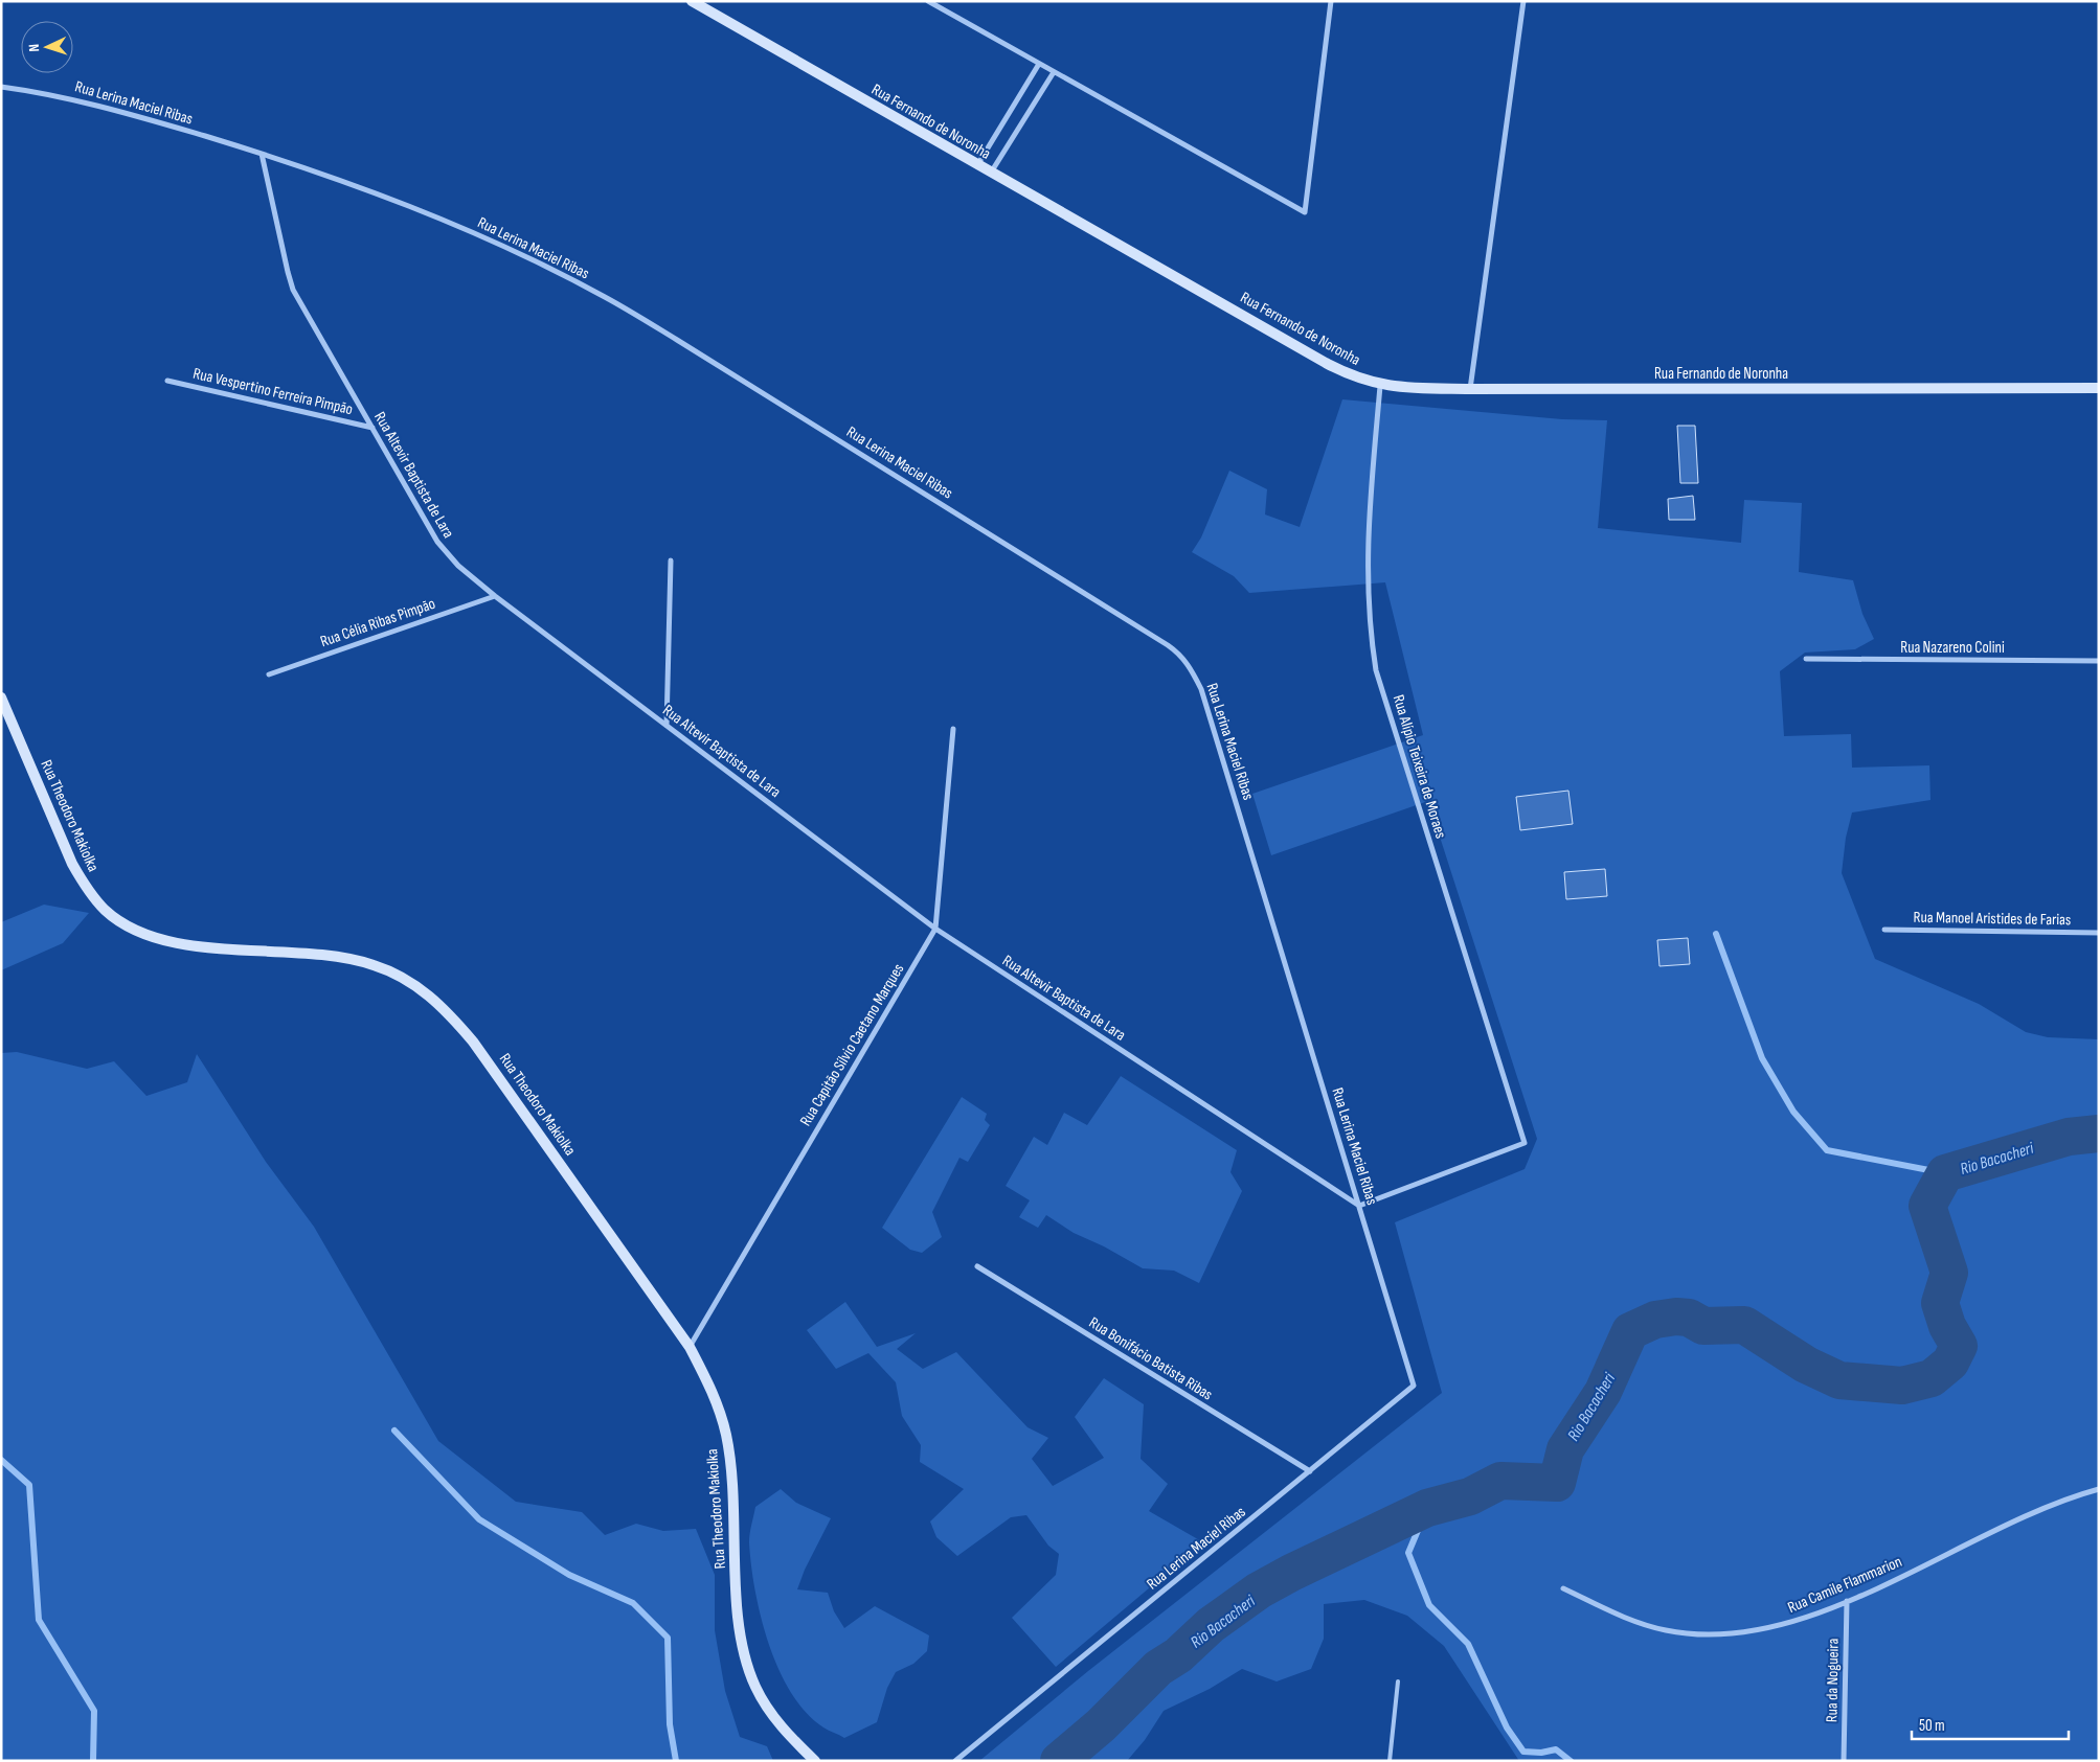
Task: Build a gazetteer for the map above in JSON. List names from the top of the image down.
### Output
{
  "streets": {
    "main road": ["Rua Fernando de Noronha", "Rua Theodoro Makiolka"],
    "street": [
      "Rua Lerina Maciel Ribas",
      "Rua Vespertino Ferreira Pimpão",
      "Rua Altevir Baptista de Lara",
      "Rua Célia Ribas Pimpão",
      "Rua Nazareno Colini",
      "Rua Alípio Teixeira de Moraes",
      "Rua Manoel Aristides de Farias",
      "Rua Capitão Sílvio Caetano Marques",
      "Rua Bonifácio Batista Ribas",
      "Rua Camile Flammarion",
      "Rua da Nogueira"
    ]
  },
  "crossings": [
    ["Rua Lerina Maciel Ribas", "Rua Altevir Baptista de Lara"],
    ["Rua Lerina Maciel Ribas", "Rua Alípio Teixeira de Moraes"],
    ["Rua Lerina Maciel Ribas", "Rua Bonifácio Batista Ribas"],
    ["Rua Fernando de Noronha", "Rua Alípio Teixeira de Moraes"],
    ["Rua Vespertino Ferreira Pimpão", "Rua Altevir Baptista de Lara"],
    ["Rua Altevir Baptista de Lara", "Rua Célia Ribas Pimpão"],
    ["Rua Altevir Baptista de Lara", "Rua Alípio Teixeira de Moraes"],
    ["Rua Altevir Baptista de Lara", "Rua Capitão Sílvio Caetano Marques"],
    ["Rua Theodoro Makiolka", "Rua Capitão Sílvio Caetano Marques"],
    ["Rua Camile Flammarion", "Rua da Nogueira"]
  ],
  "water": ["Rio Bacacheri"],
  "scale_bar": "50 m",
  "north": "left"
}
